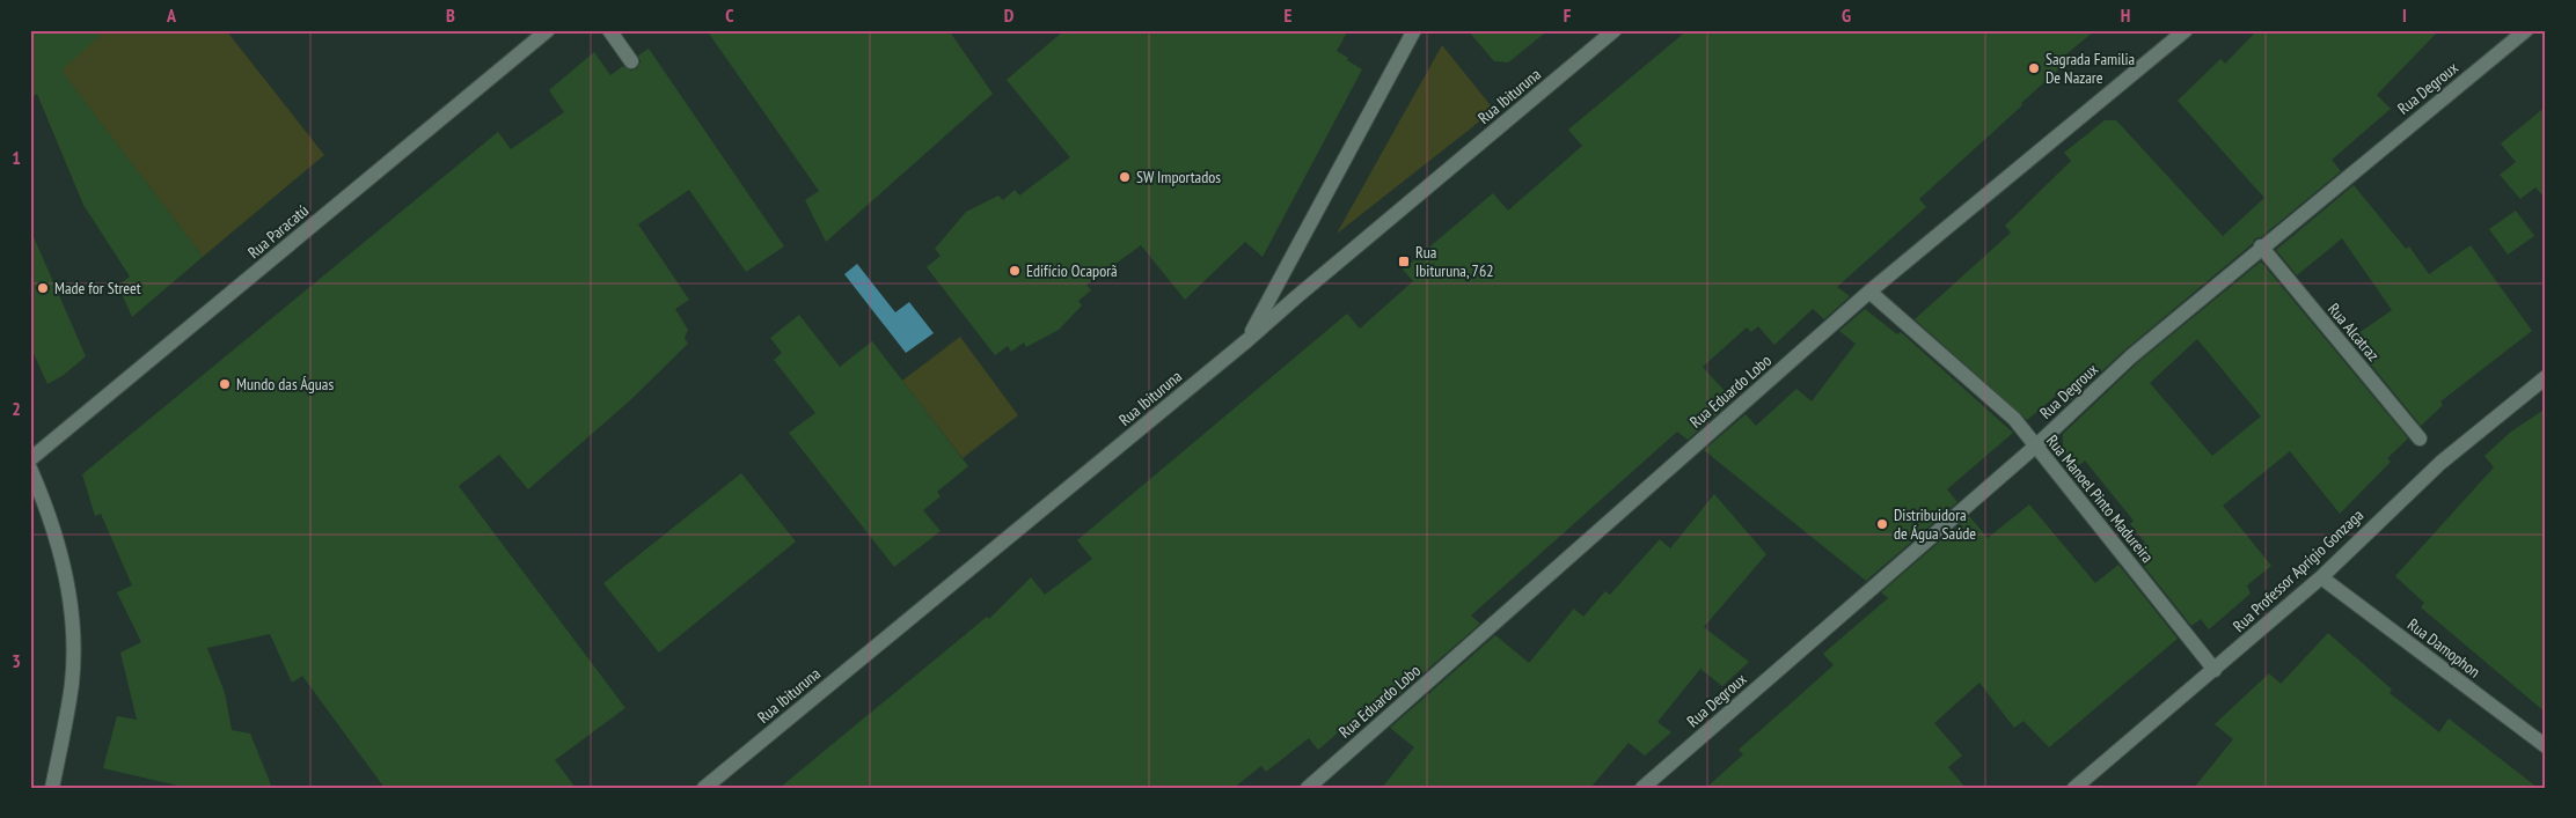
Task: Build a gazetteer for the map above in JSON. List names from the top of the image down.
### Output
{
  "streets": {
    "street": [
      "Rua Degroux",
      "Rua Ibituruna",
      "Rua Paracatú",
      "Rua Alcatraz",
      "Rua Eduardo Lobo",
      "Rua Manoel Pinto Madureira",
      "Rua Professor Aprígio Gonzaga",
      "Rua Damophon"
    ]
  },
  "crossings": [
    ["Rua Degroux", "Rua Alcatraz"],
    ["Rua Degroux", "Rua Manoel Pinto Madureira"],
    ["Rua Eduardo Lobo", "Rua Manoel Pinto Madureira"],
    ["Rua Manoel Pinto Madureira", "Rua Professor Aprígio Gonzaga"],
    ["Rua Professor Aprígio Gonzaga", "Rua Damophon"]
  ],
  "places": {
    "other": [
      "Sagrada Familia De Nazare",
      "SW Importados",
      "Edifício Ocaporã",
      "Made for Street",
      "Mundo das Águas",
      "Distribuidora de Água Saúde"
    ],
    "transit": ["Rua Ibituruna, 762"]
  },
  "grid": {
    "columns": [
      "A",
      "B",
      "C",
      "D",
      "E",
      "F",
      "G",
      "H",
      "I"
    ],
    "rows": ["1", "2", "3"]
  }
}
